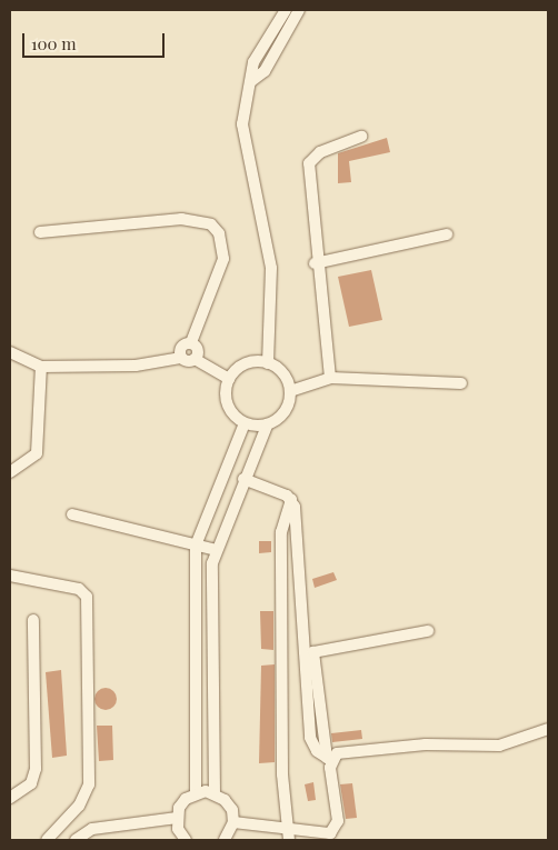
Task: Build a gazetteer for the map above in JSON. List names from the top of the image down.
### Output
{
  "scale_bar": "100 m"
}
